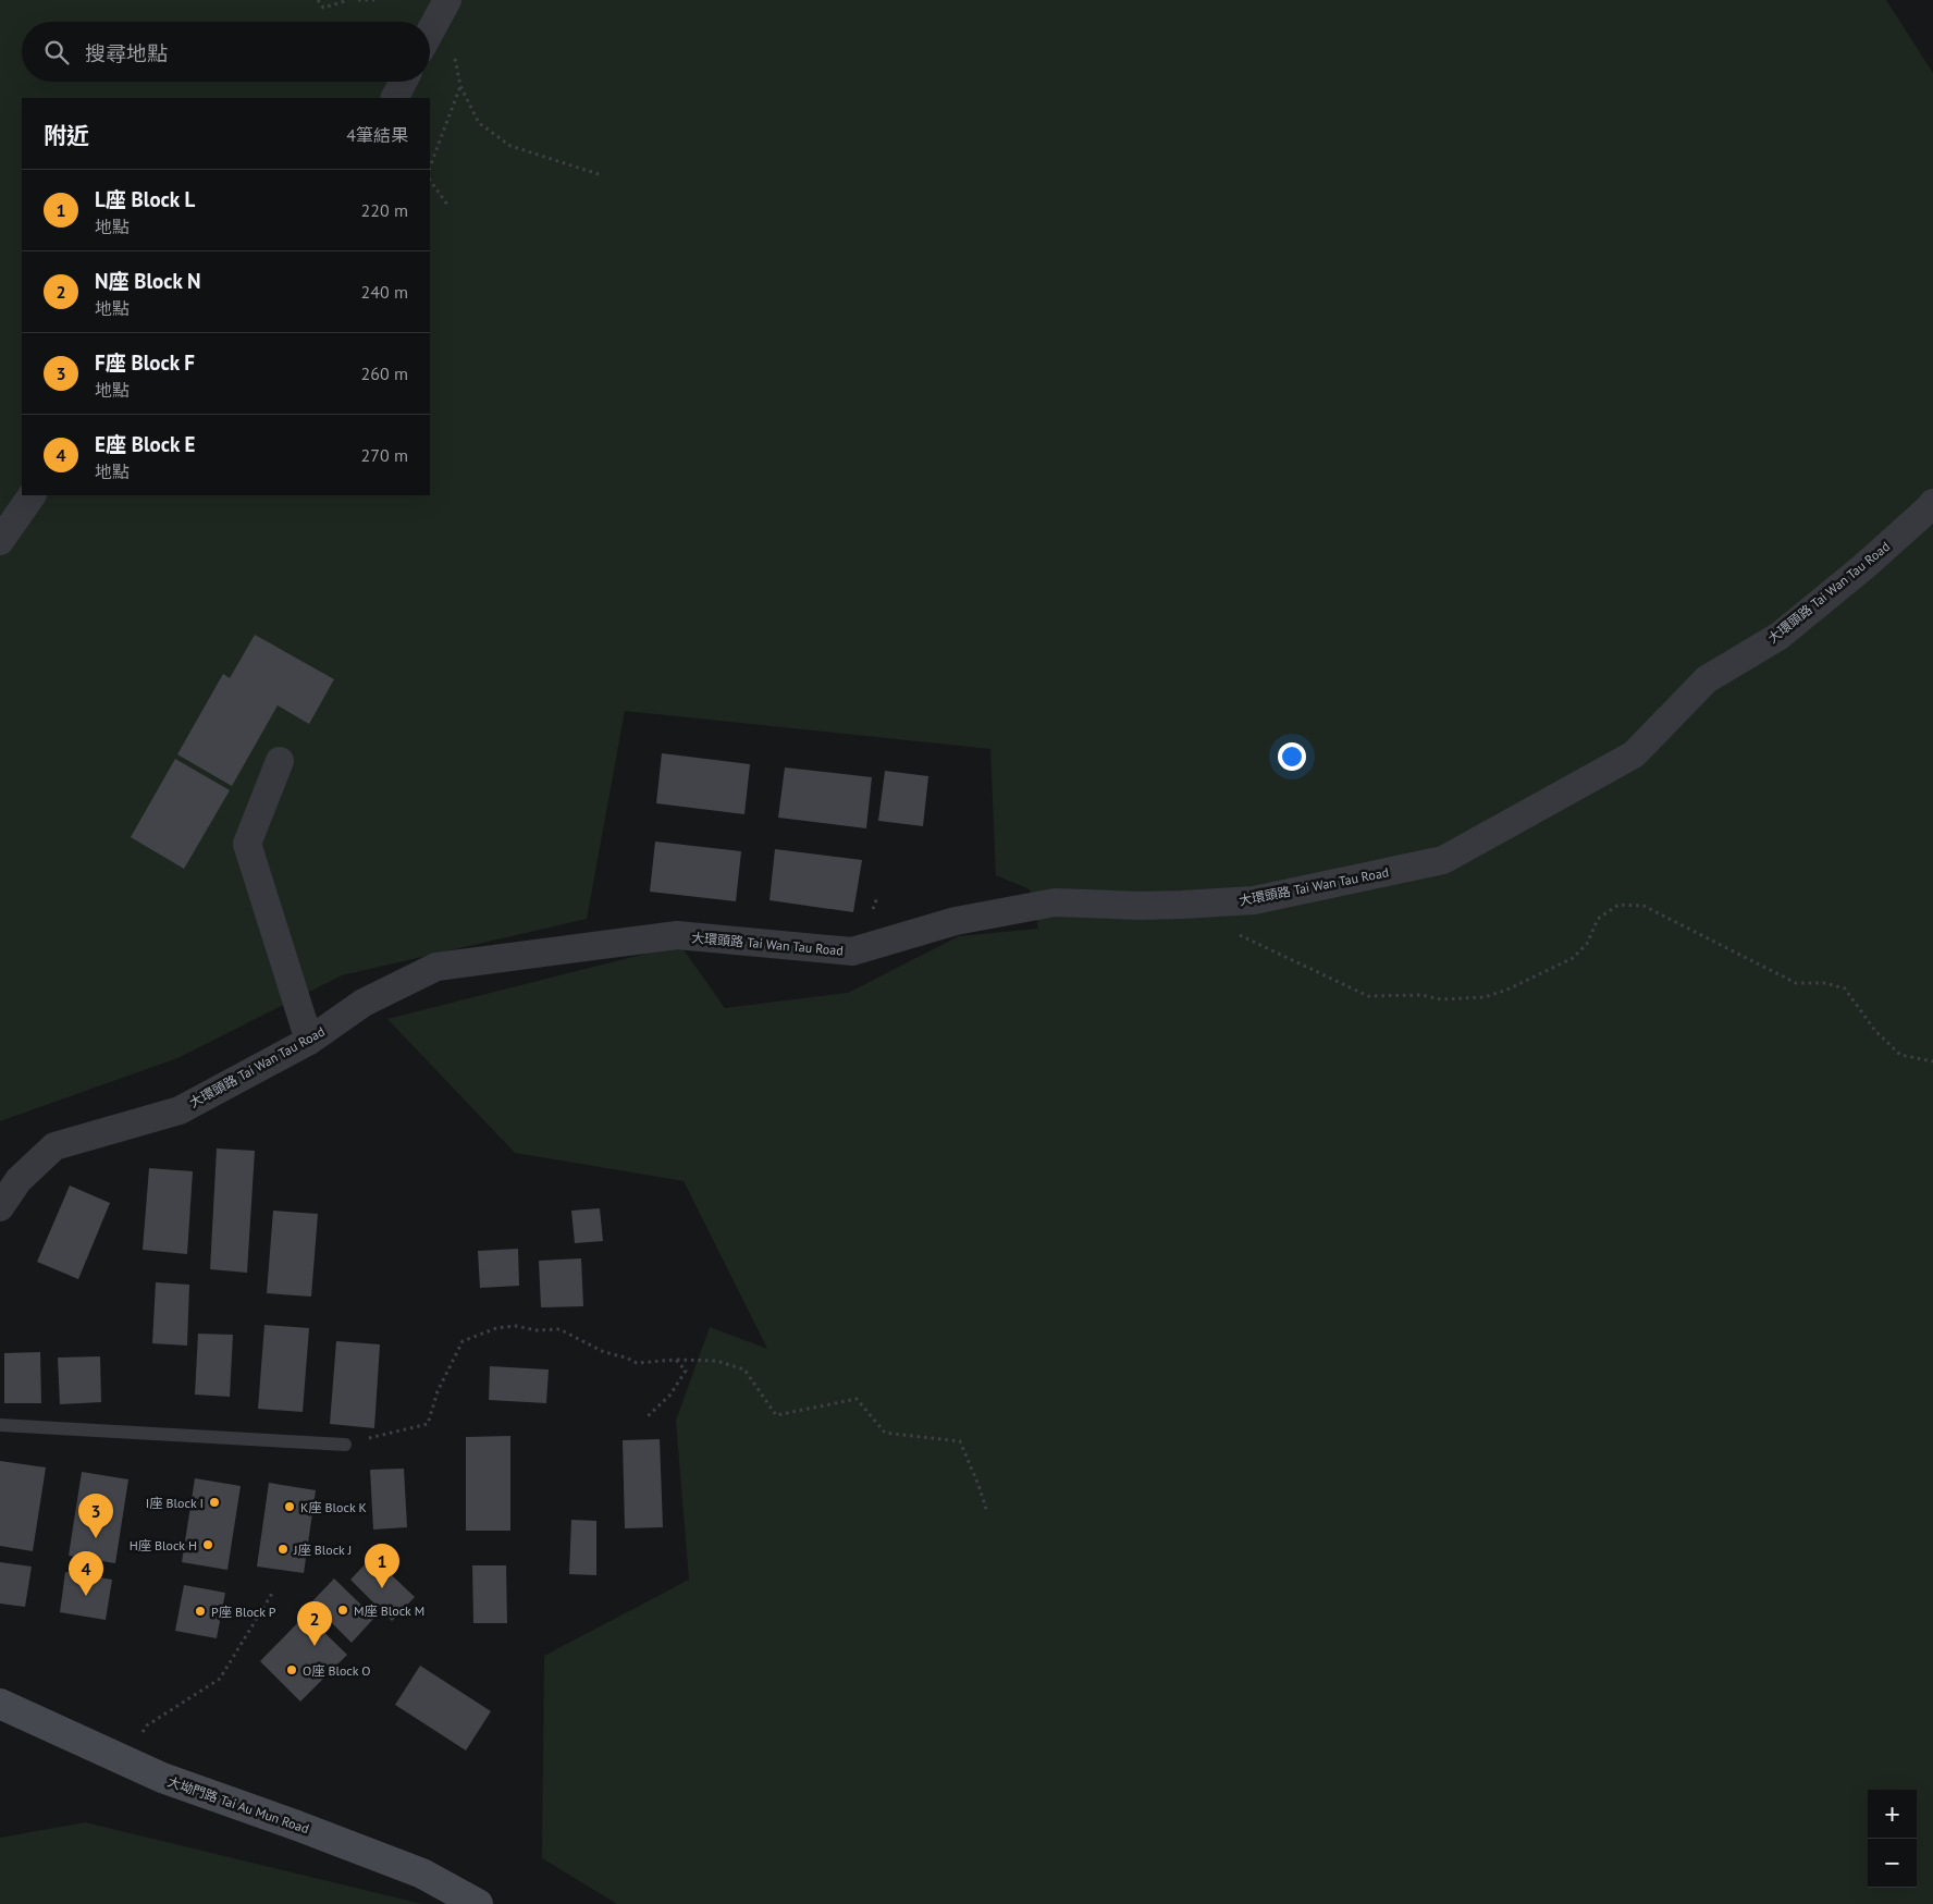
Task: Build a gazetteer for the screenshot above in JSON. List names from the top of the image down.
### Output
{
  "streets": {
    "street": ["大環頭路 Tai Wan Tau Road", "大坳門路 Tai Au Mun Road"]
  },
  "places": [
    "I座 Block I",
    "K座 Block K",
    "H座 Block H",
    "J座 Block J",
    "M座 Block M",
    "P座 Block P",
    "O座 Block O"
  ],
  "page": {
    "search": "搜尋地點",
    "heading": ["附近", "4筆結果"],
    "list": [
      {
        "mark": "1",
        "name": "L座 Block L",
        "note": "地點",
        "value": "220 m"
      },
      {
        "mark": "2",
        "name": "N座 Block N",
        "note": "地點",
        "value": "240 m"
      },
      {
        "mark": "3",
        "name": "F座 Block F",
        "note": "地點",
        "value": "260 m"
      },
      {
        "mark": "4",
        "name": "E座 Block E",
        "note": "地點",
        "value": "270 m"
      }
    ],
    "pins": [
      "3",
      "1",
      "4",
      "2"
    ],
    "map_buttons": ["+", "−"]
  }
}
